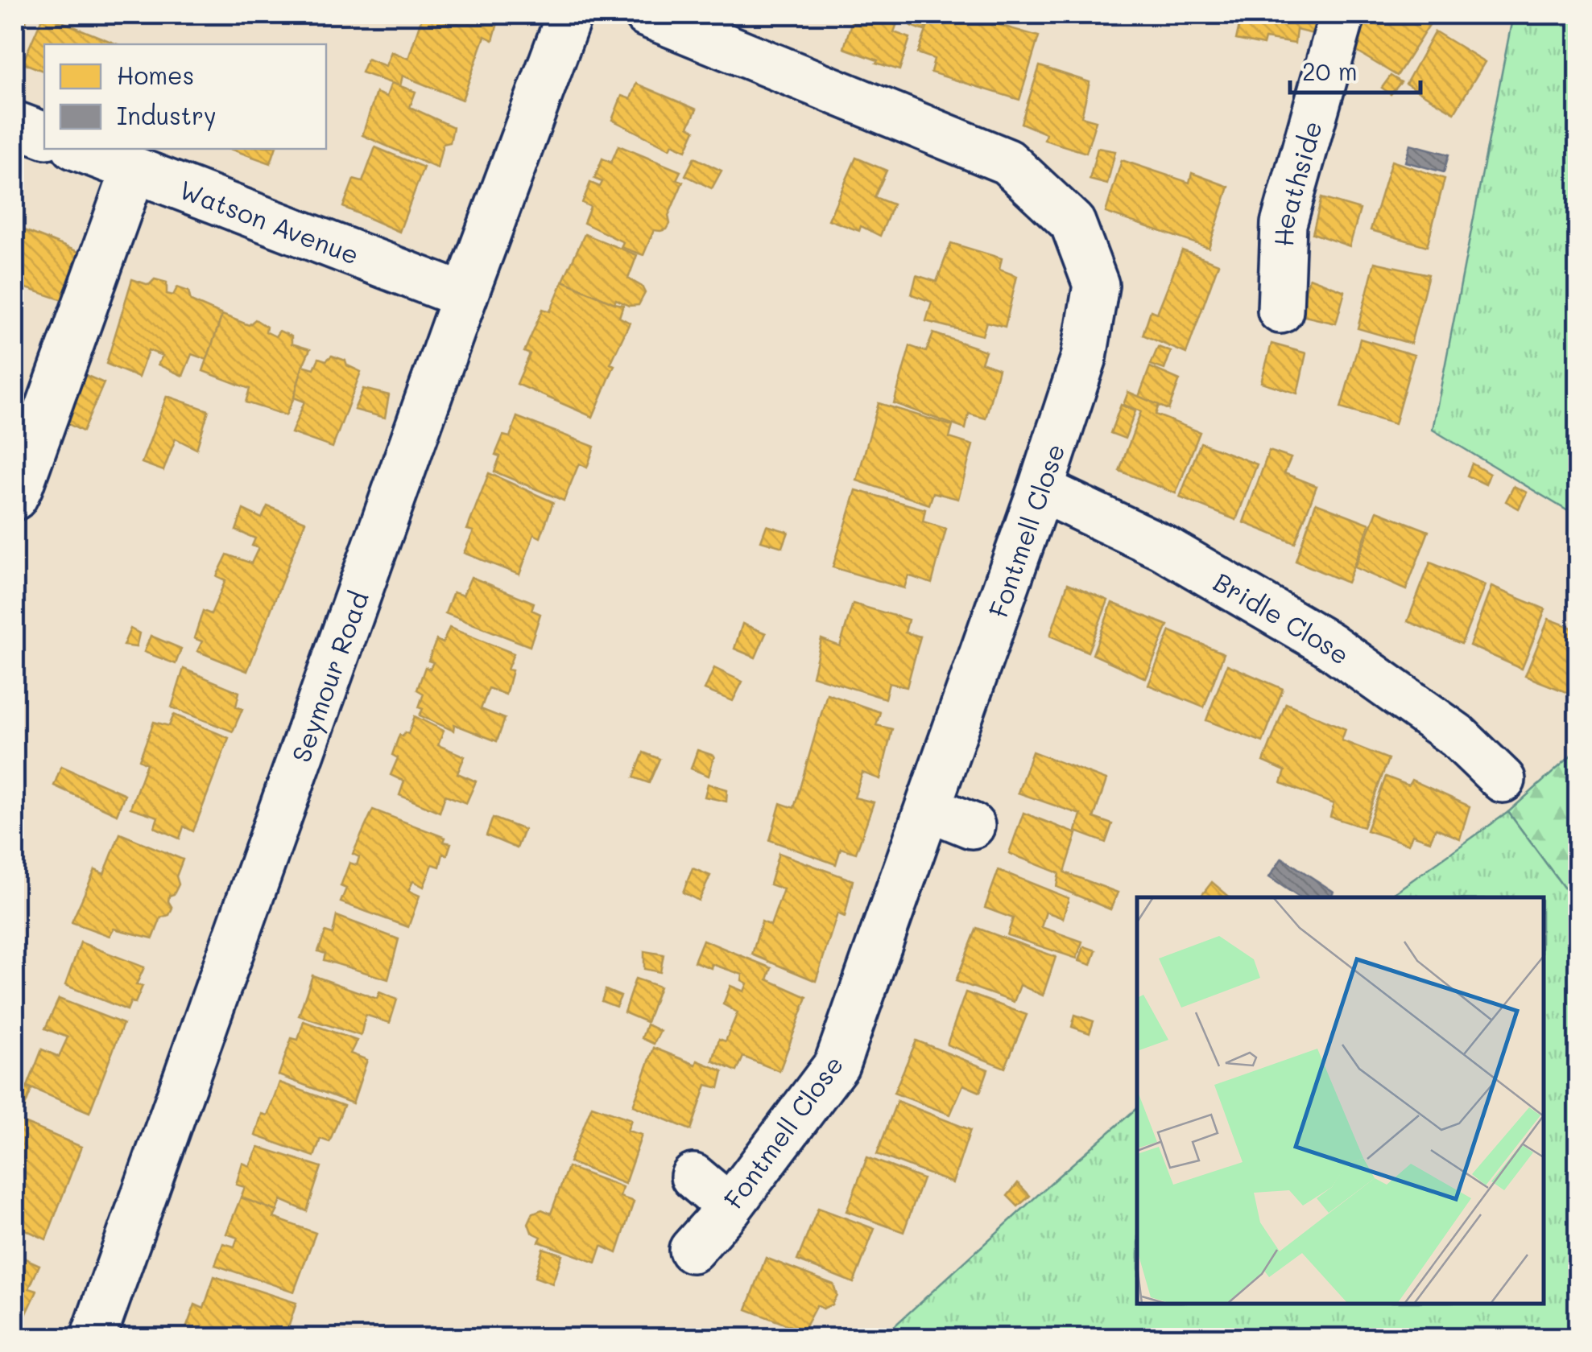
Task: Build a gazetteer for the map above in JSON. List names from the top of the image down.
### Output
{
  "streets": {
    "street": [
      "Heathside",
      "Watson Avenue",
      "Fontmell Close",
      "Bridle Close",
      "Seymour Road"
    ]
  },
  "crossings": [
    ["Watson Avenue", "Seymour Road"],
    ["Fontmell Close", "Bridle Close"]
  ],
  "legend": ["Homes", "Industry"],
  "scale_bar": "20 m"
}
